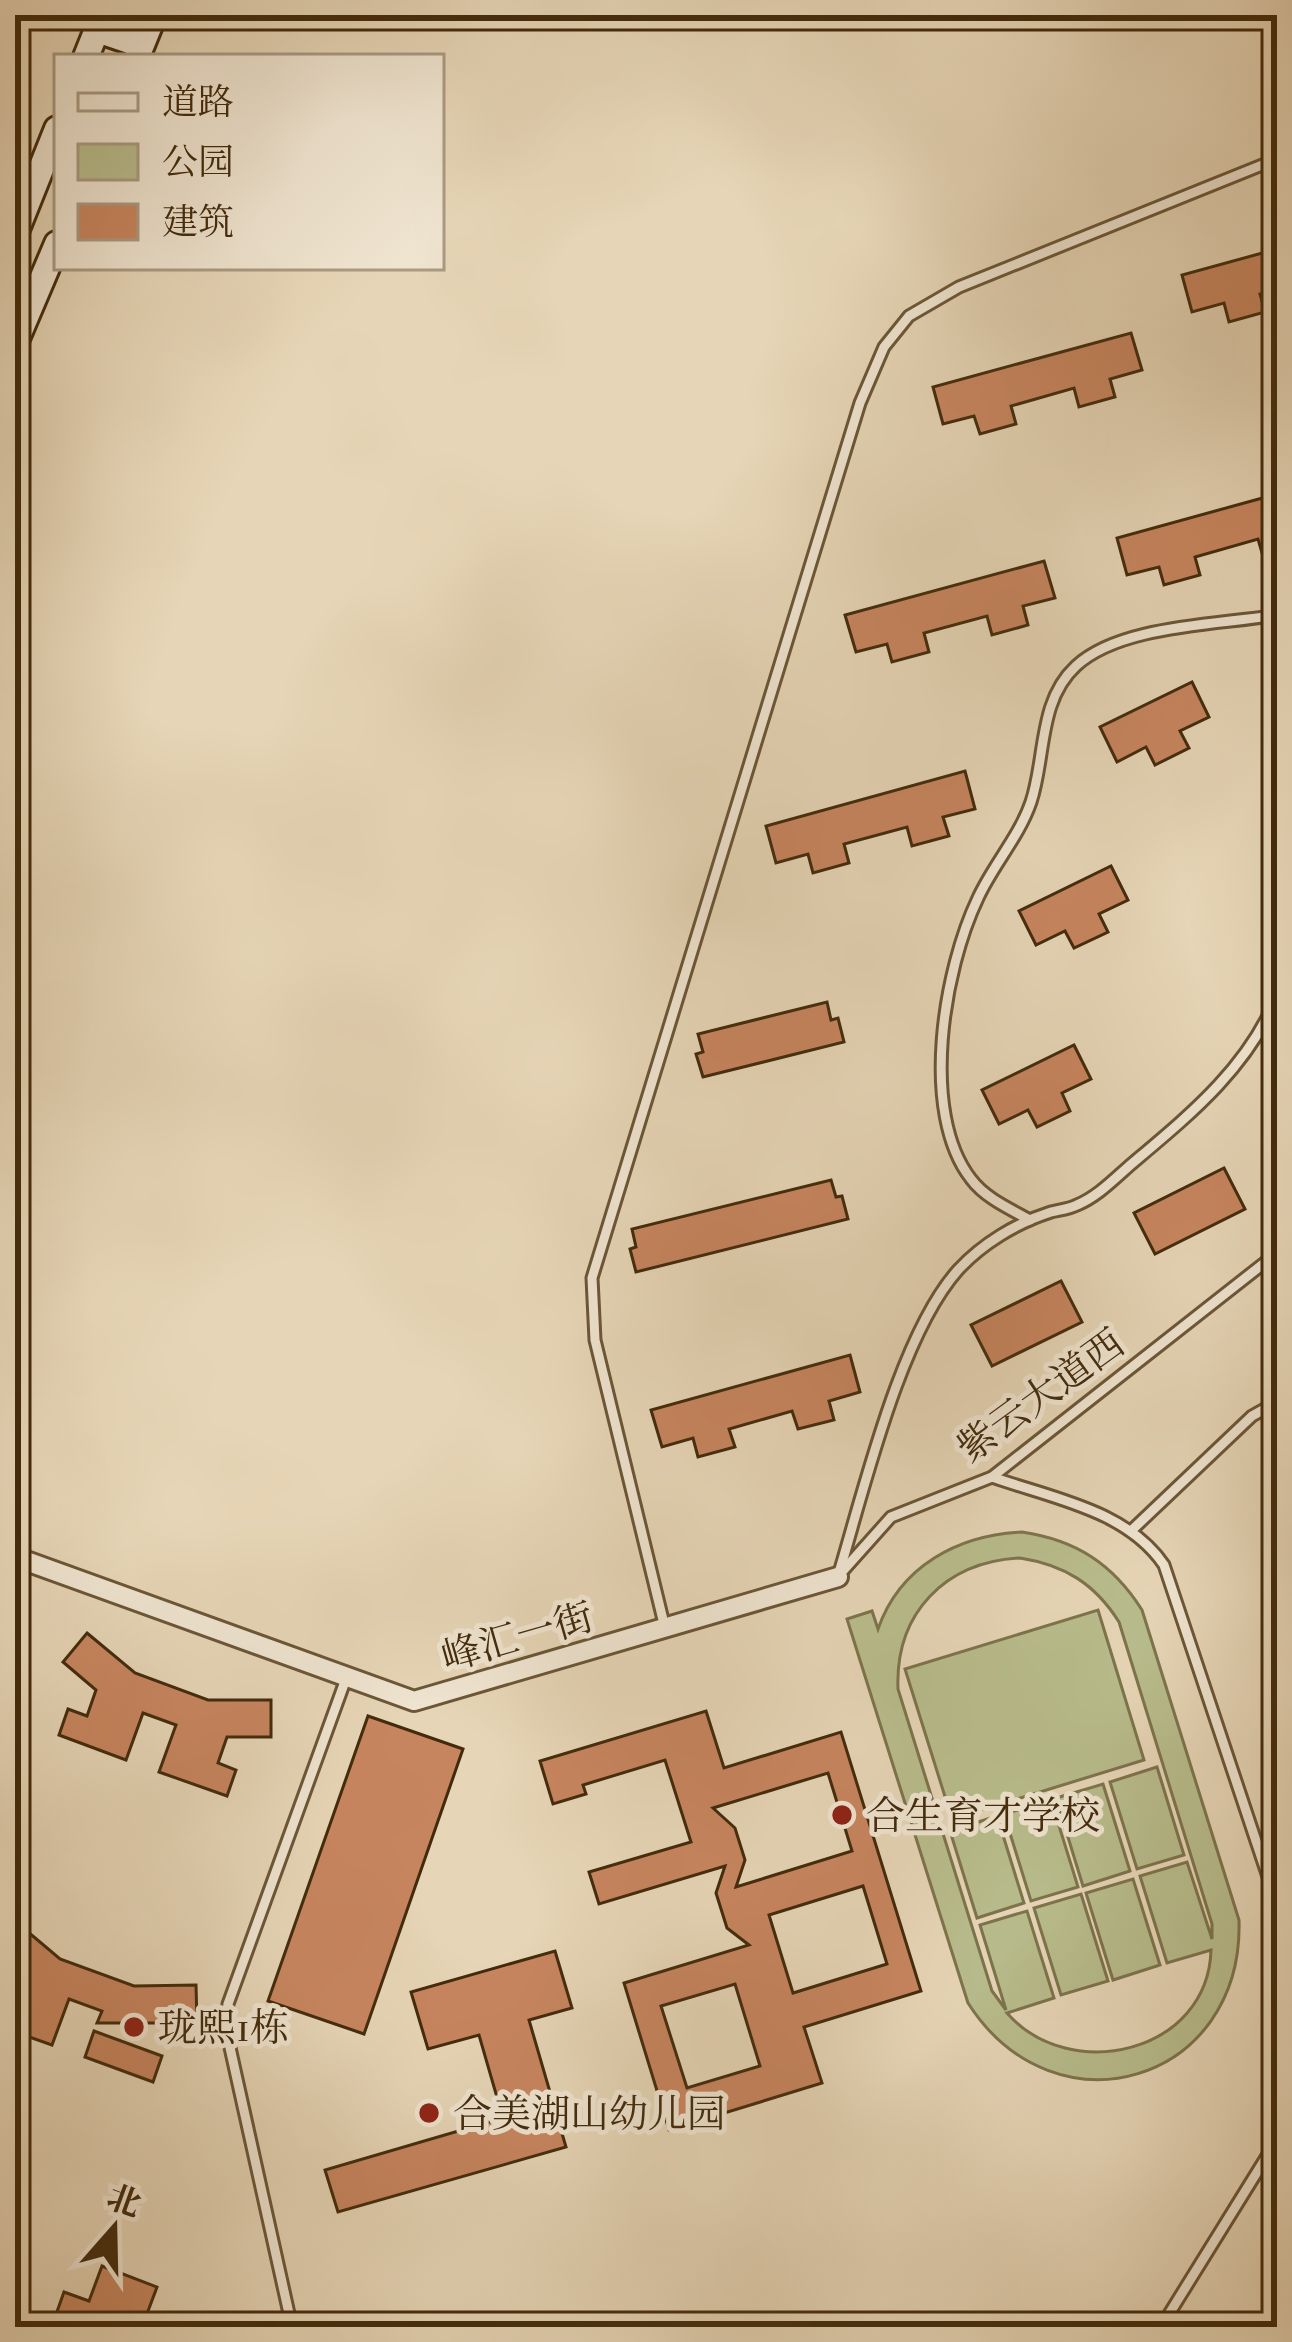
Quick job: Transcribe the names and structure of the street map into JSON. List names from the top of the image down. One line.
{"streets":{"street":["峰汇一街"],"lane":["紫云大道西"]},"crossings":[["紫云大道西","峰汇一街"]],"places":["合生育才学校","珑熙1栋","合美湖山幼儿园"],"legend":["道路","公园","建筑"],"north":"top"}
